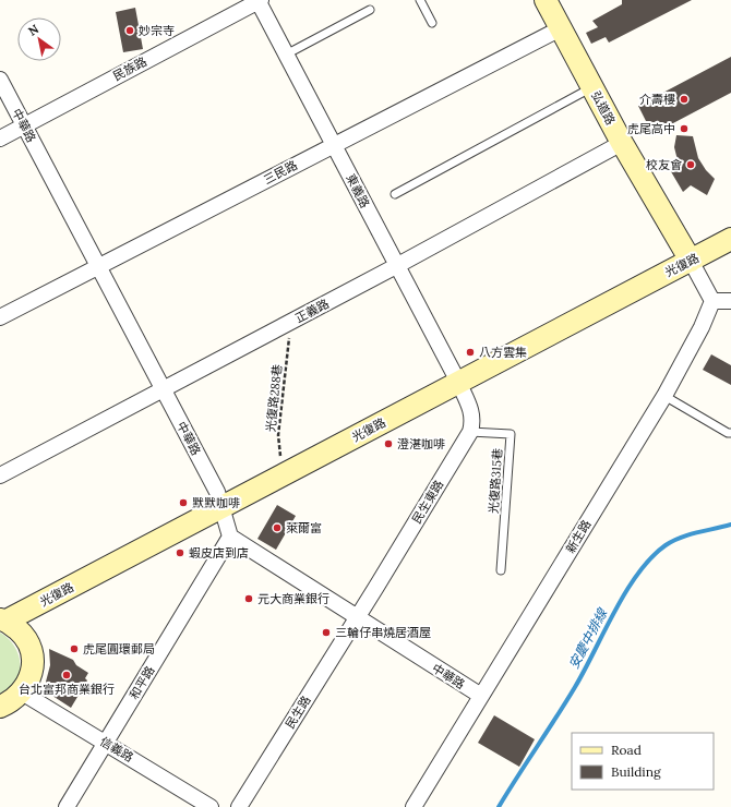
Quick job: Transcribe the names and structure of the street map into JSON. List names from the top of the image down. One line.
{"streets":{"street":["民族路","弘道路","中華路","三民路","東義路","光復路","正義路","民生東路","新生路","和平路","民生路","信義路"],"lane":["光復路315巷"],"path":["光復路288巷"]},"crossings":[["民族路","中華路"],["民族路","東義路"],["弘道路","三民路"],["弘道路","光復路"],["弘道路","正義路"],["中華路","三民路"],["中華路","光復路"],["中華路","正義路"],["中華路","民生東路"],["中華路","新生路"],["中華路","和平路"],["中華路","民生路"],["三民路","東義路"],["東義路","光復路"],["東義路","正義路"],["東義路","民生東路"],["光復路","光復路288巷"],["光復路","民生東路"],["光復路","信義路"],["正義路","光復路288巷"],["光復路315巷","民生東路"],["民生東路","民生路"],["和平路","信義路"]],"water":["安慶中排線"],"places":["妙宗寺","介壽樓","虎尾高中","校友會","八方雲集","澄湛咖啡","默默咖啡","萊爾富","蝦皮店到店","元大商業銀行","三輪仔串燒居酒屋","虎尾圓環郵局","台北富邦商業銀行"],"legend":["Road","Building"],"north":"top left"}
